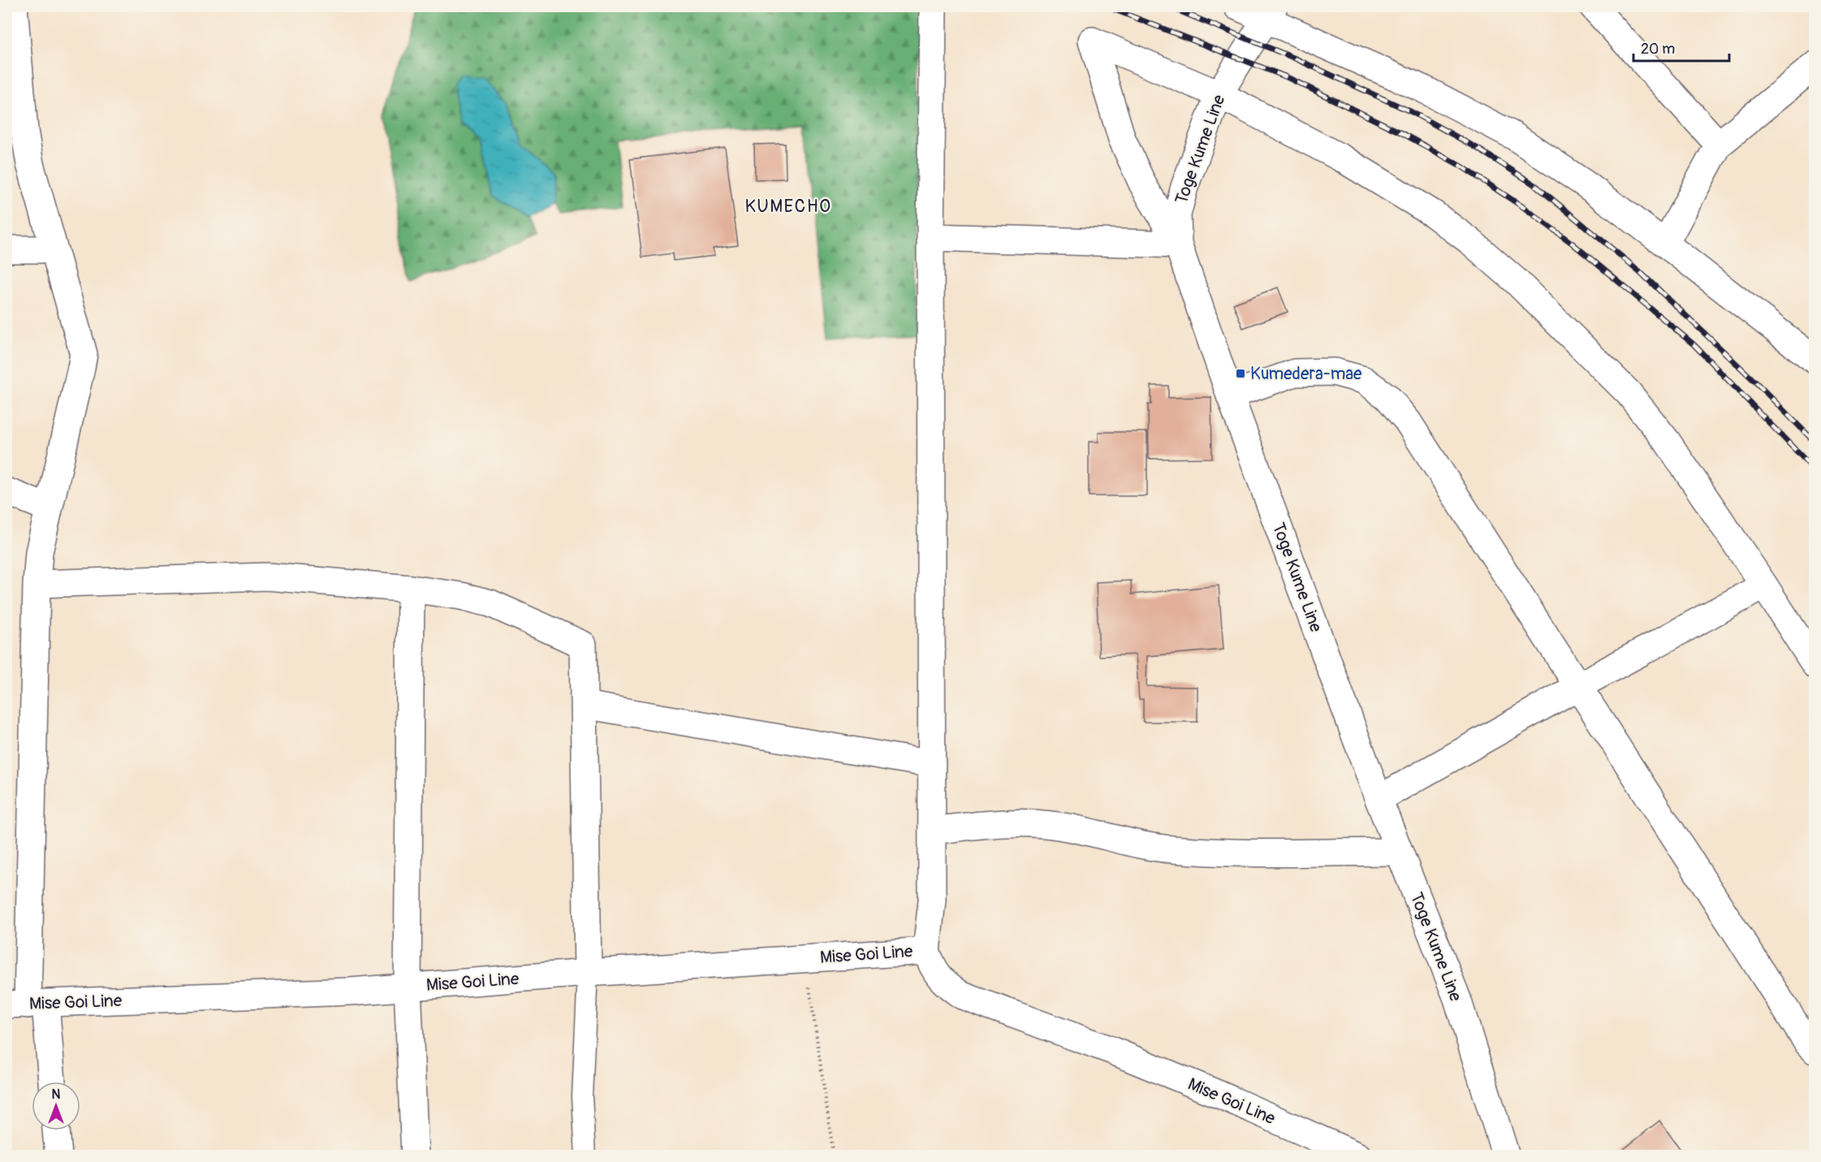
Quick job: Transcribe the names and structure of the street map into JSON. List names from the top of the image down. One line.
{"streets":{"street":["Toge Kume Line","Mise Goi Line"]},"districts":["KUMECHO"],"places":{"transit":["Kumedera-mae"]},"scale_bar":"20 m","north":"top"}
